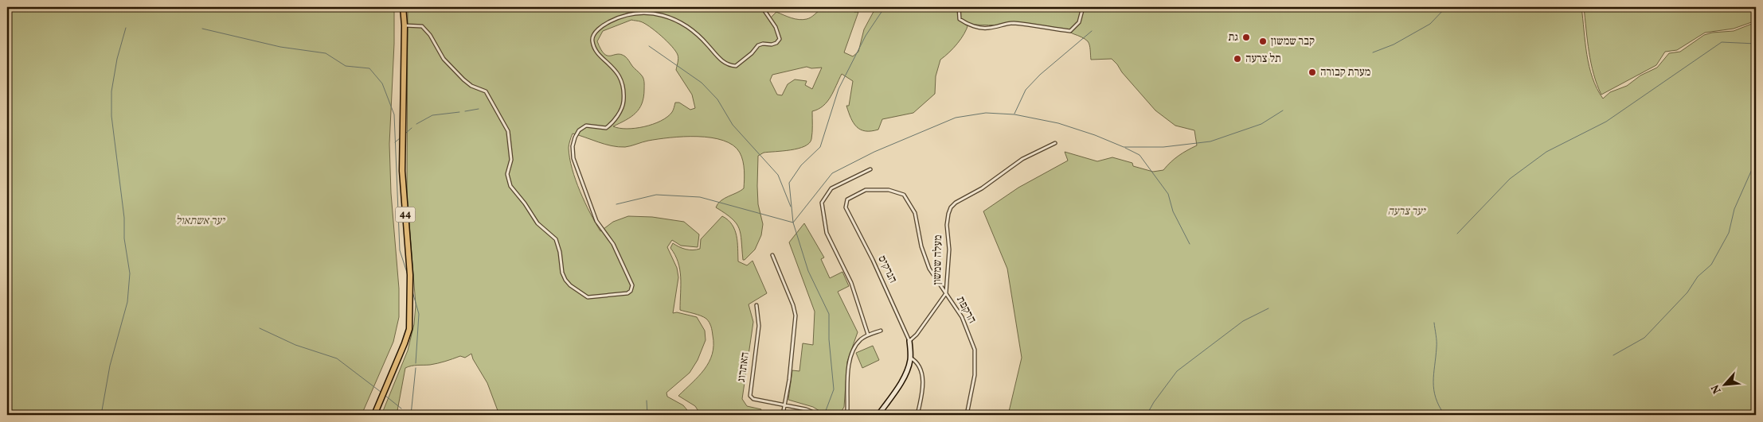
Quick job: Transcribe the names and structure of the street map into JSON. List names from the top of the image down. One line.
{"streets":{"highway":["44"],"street":["מעלה שמשון","הנרקיס","הרקפת","האתרוג"]},"crossings":[["מעלה שמשון","הנרקיס"],["מעלה שמשון","הרקפת"],["הנרקיס","הרקפת"]],"parks":["יער צרעה","יער אשתאול"],"places":["גת","קבר שמשון","תל צרעה","מערת קבורה"],"north":"bottom left"}
